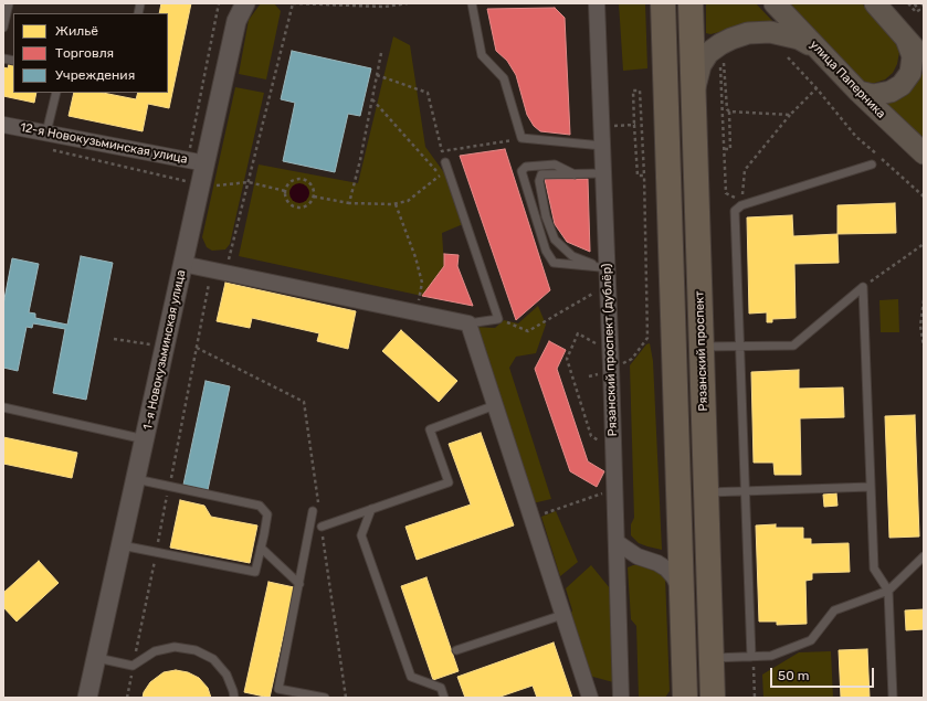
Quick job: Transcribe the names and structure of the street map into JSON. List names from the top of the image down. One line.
{"streets":{"main road":["улица Паперника","Рязанский проспект"],"street":["12-я Новокузьминская улица","1-я Новокузьминская улица","Рязанский проспект (дублёр)"]},"crossings":[["12-я Новокузьминская улица","1-я Новокузьминская улица"]],"legend":["Жильё","Торговля","Учреждения"],"scale_bar":"50 m"}
